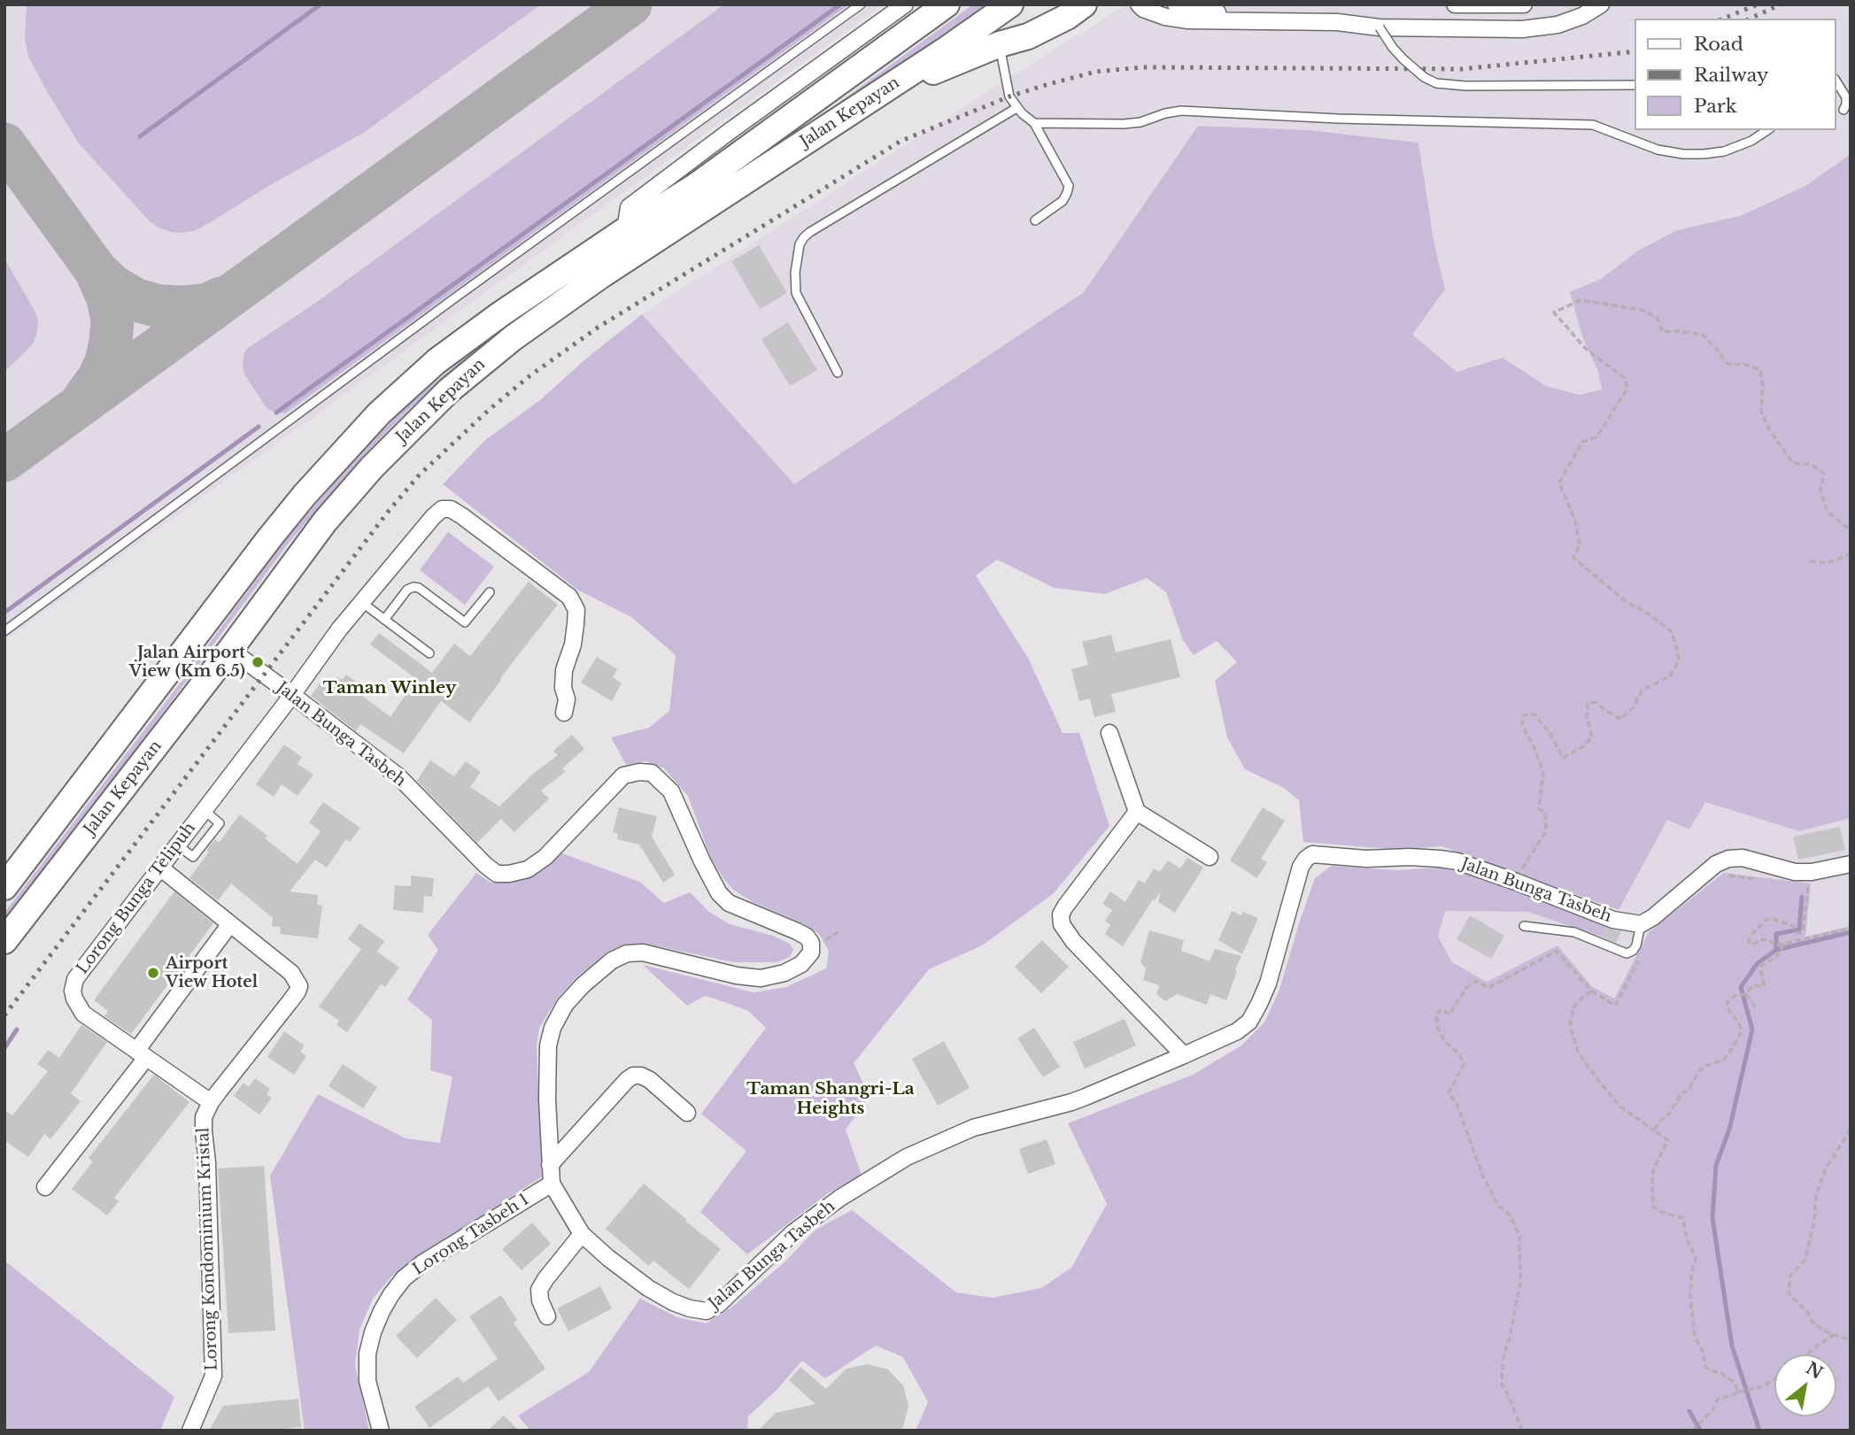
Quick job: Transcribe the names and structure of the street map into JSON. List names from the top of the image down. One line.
{"streets":{"highway":["Jalan Kepayan"],"street":["Jalan Bunga Tasbeh","Lorong Bunga Telipuh","Lorong Tasbeh 1","Lorong Kondominium Kristal"]},"crossings":[["Jalan Kepayan","Jalan Bunga Tasbeh"],["Jalan Bunga Tasbeh","Lorong Bunga Telipuh"],["Jalan Bunga Tasbeh","Lorong Tasbeh 1"],["Lorong Bunga Telipuh","Lorong Kondominium Kristal"]],"districts":["Taman Winley","Taman Shangri-La Heights"],"places":["Jalan Airport View (Km 6.5)","Airport View Hotel"],"legend":["Road","Railway","Park"],"north":"top right"}
